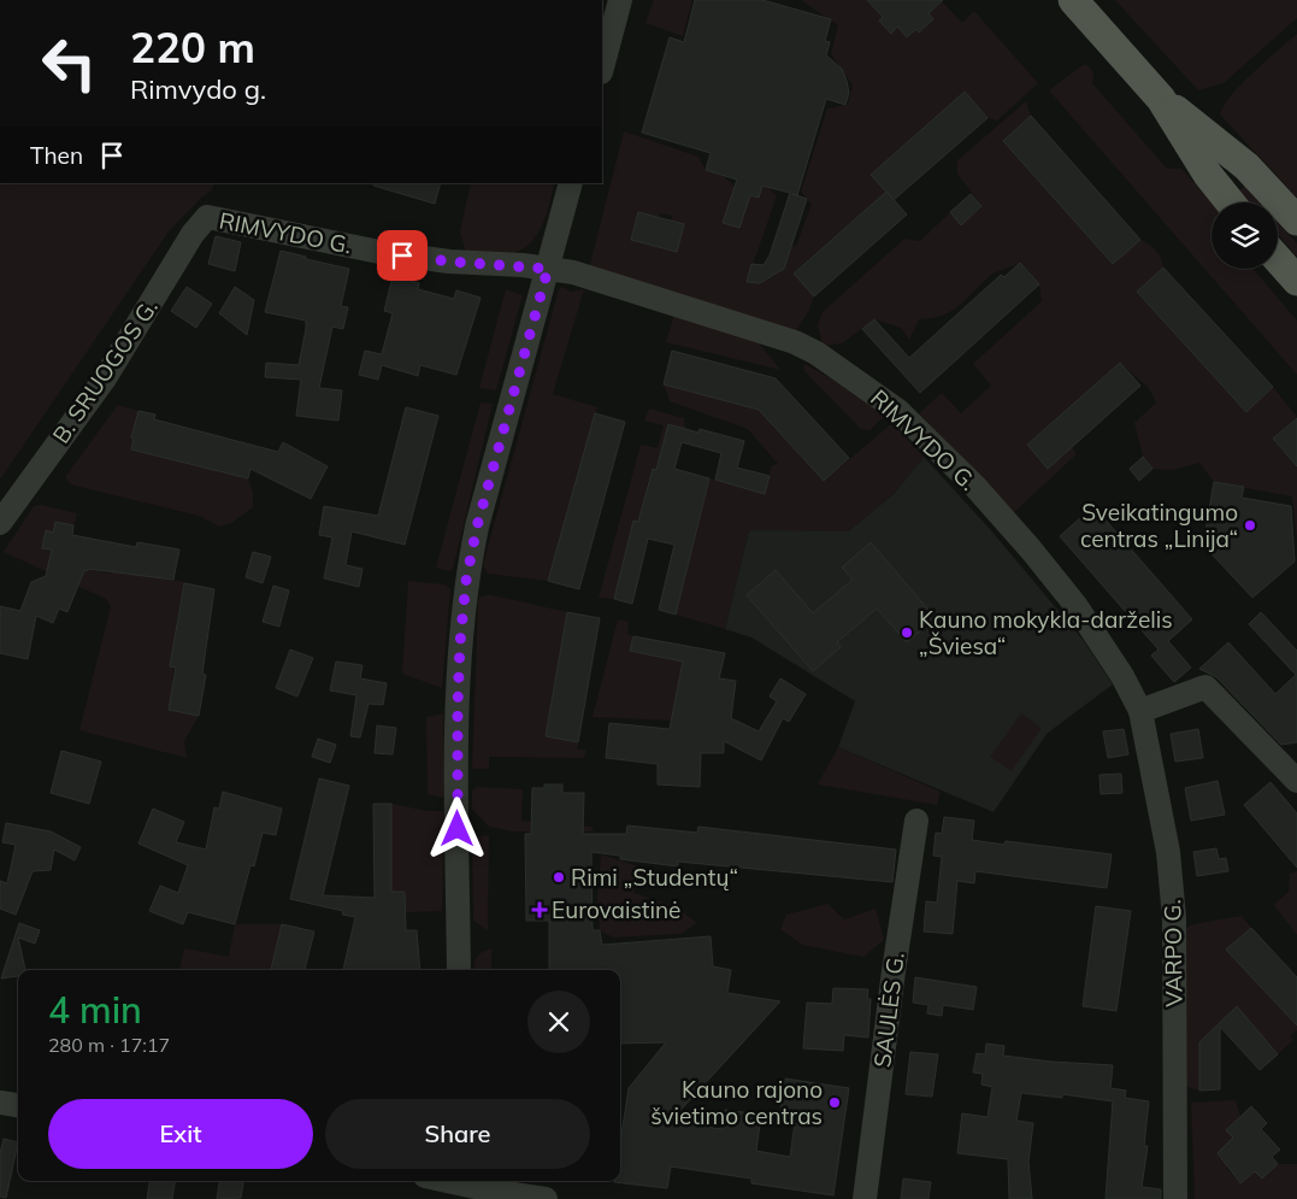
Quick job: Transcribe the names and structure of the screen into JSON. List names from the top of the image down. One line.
{"streets":{"street":["RIMVYDO G.","B. SRUOGOS G.","VARPO G.","SAULĖS G."]},"crossings":[["RIMVYDO G.","B. SRUOGOS G."],["RIMVYDO G.","VARPO G."]],"places":{"other":["Sveikatingumo centras „Linija“","Kauno mokykla-darželis „Šviesa“","Rimi „Studentų“","Kauno rajono švietimo centras"],"health":["Eurovaistinė"]},"page":{"turn":["220 m","Rimvydo g."],"then":"Then","heading":["4 min","280 m · 17:17"],"buttons":["Exit","Share"]}}
